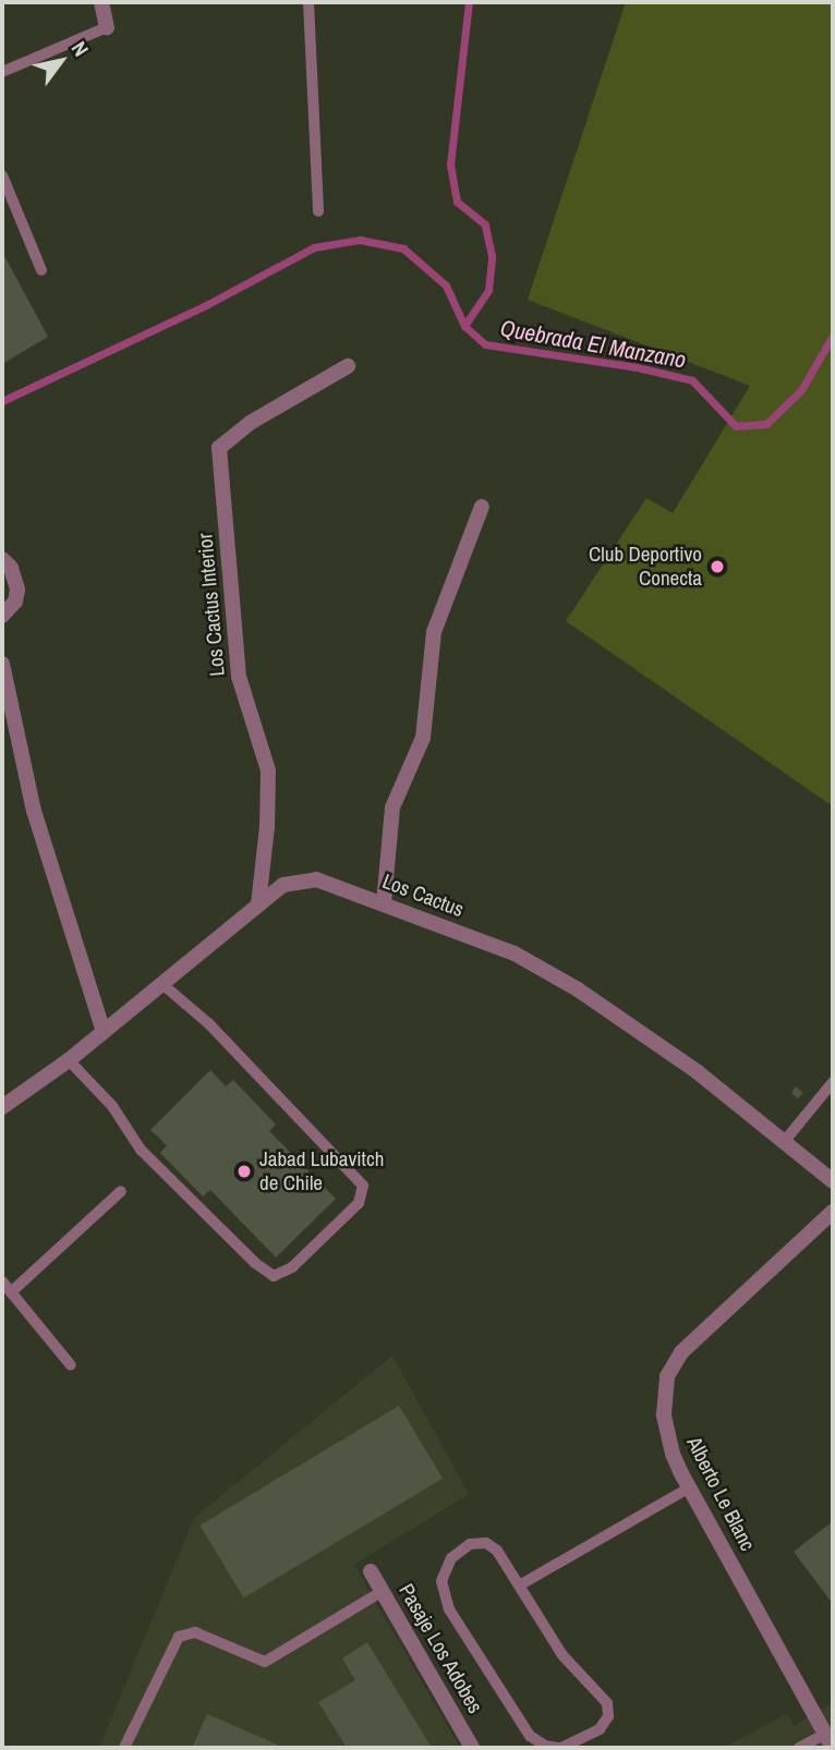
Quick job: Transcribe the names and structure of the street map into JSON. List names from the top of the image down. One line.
{"streets":{"street":["Los Cactus Interior","Los Cactus","Alberto Le Blanc","Pasaje Los Adobes"]},"crossings":[["Los Cactus Interior","Los Cactus"]],"water":["Quebrada El Manzano"],"places":["Club Deportivo Conecta","Jabad Lubavitch de Chile"],"north":"top right"}
